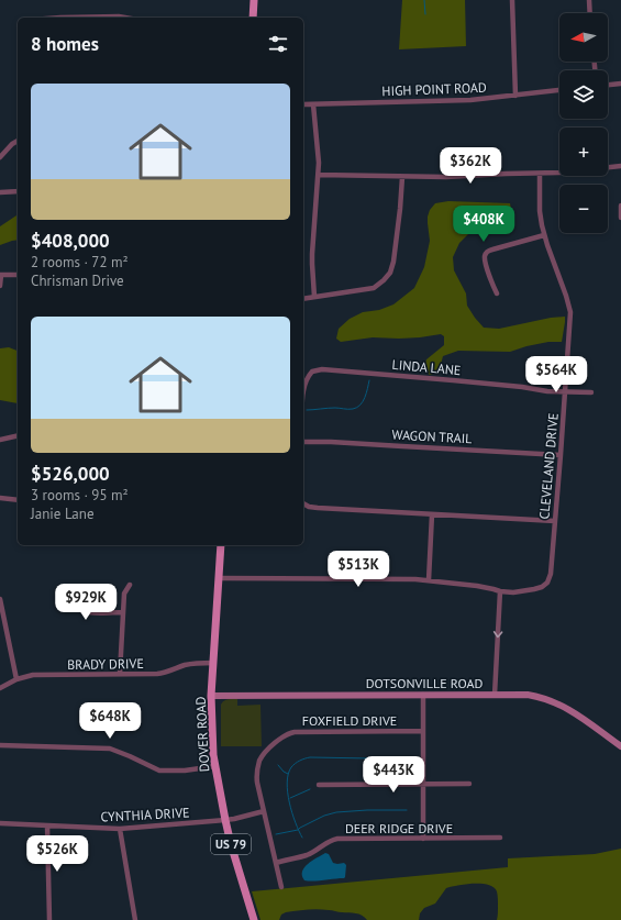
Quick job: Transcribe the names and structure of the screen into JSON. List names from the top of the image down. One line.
{"streets":{"main road":["DOTSONVILLE ROAD","DOVER ROAD","US 79"],"street":["HIGH POINT ROAD","LINDA LANE","WAGON TRAIL","CLEVELAND DRIVE","BRADY DRIVE","FOXFIELD DRIVE","CYNTHIA DRIVE","DEER RIDGE DRIVE"]},"crossings":[["LINDA LANE","CLEVELAND DRIVE"],["WAGON TRAIL","CLEVELAND DRIVE"],["BRADY DRIVE","DOVER ROAD"],["DOTSONVILLE ROAD","DOVER ROAD"],["FOXFIELD DRIVE","CYNTHIA DRIVE"],["FOXFIELD DRIVE","DEER RIDGE DRIVE"],["DOVER ROAD","CYNTHIA DRIVE"]],"north":"left","page":{"map_buttons":["+","−"],"heading":"8 homes","list":[{"name":"$408,000","note":"2 rooms · 72 m² · Chrisman Drive"},{"name":"$526,000","note":"3 rooms · 95 m² · Janie Lane"}],"price":["$362K","$408K","$564K","$513K","$929K","$648K","$443K","$526K"]}}
